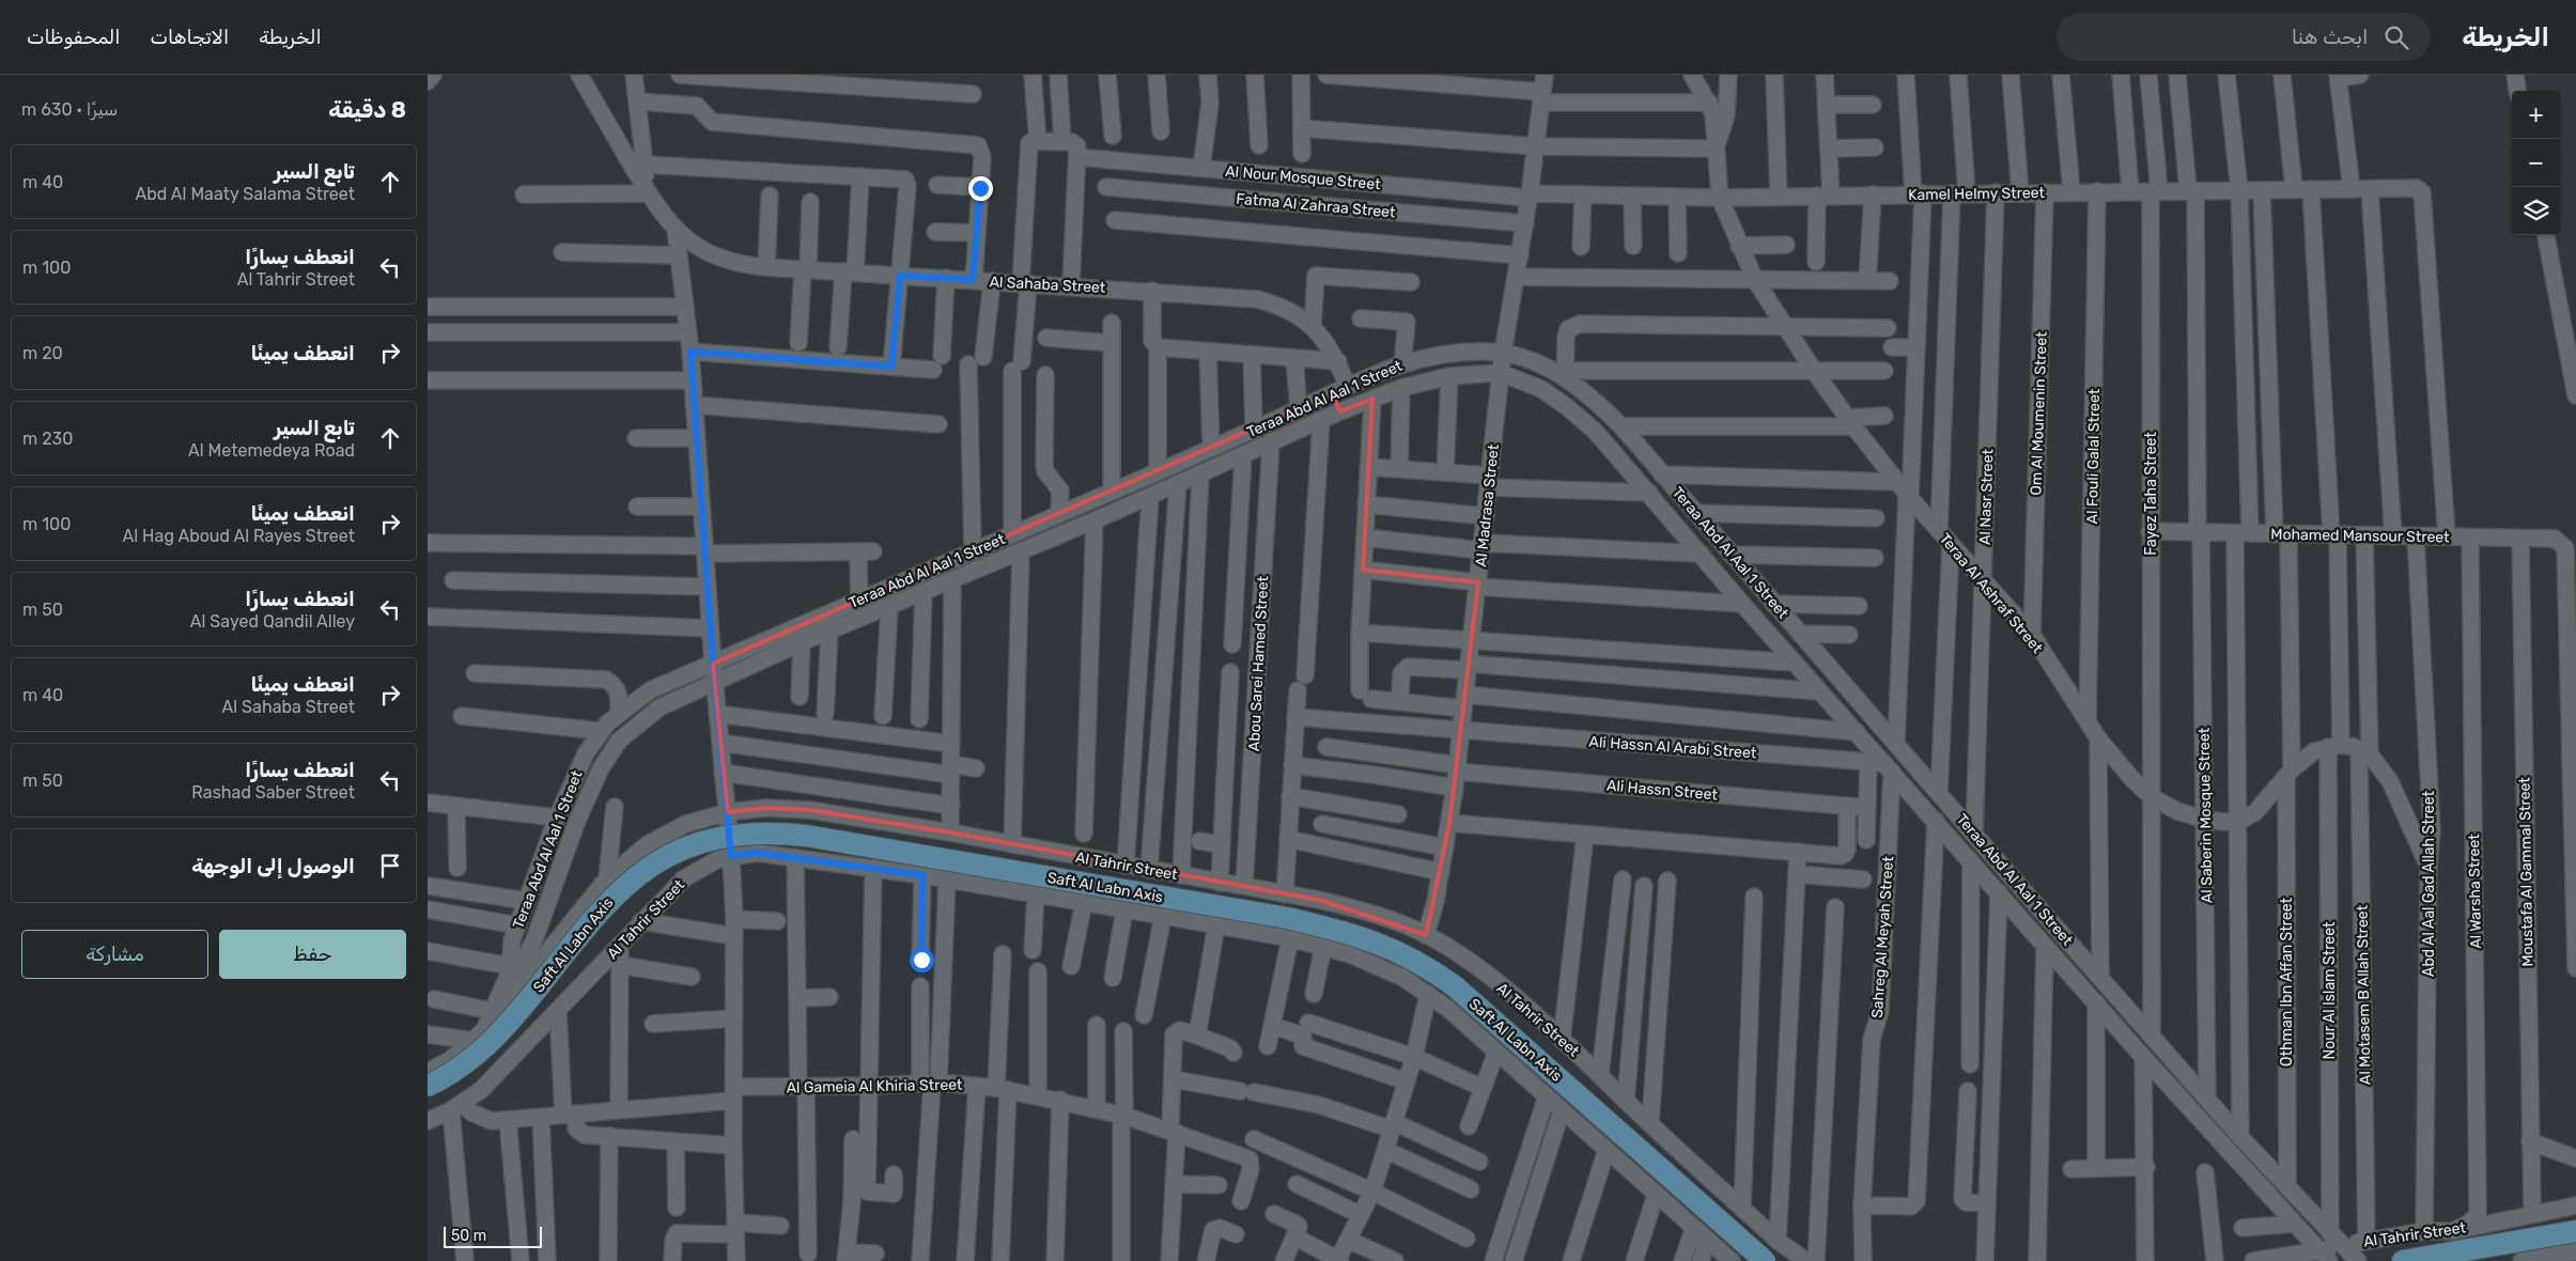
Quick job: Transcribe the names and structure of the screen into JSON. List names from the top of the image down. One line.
{"streets":{"main road":["Saft Al Labn Axis"],"street":["Al Nour Mosque Street","Kamel Helmy Street","Fatma Al Zahraa Street","Al Sahaba Street","Teraa Abd Al Aal 1 Street","Om Al Moumenin Street","Al Fouli Galal Street","Fayez Taha Street","Al Nasr Street","Al Madrasa Street","Mohamed Mansour Street","Teraa Al Ashraf Street","Abou Sarei Hamed Street","Ali Hassn Al Arabi Street","Ali Hassn Street","Al Saberin Mosque Street","Al Tahrir Street","Moustafa Al Gammal Street","Abd Al Aal Gad Allah Street","Al Warsha Street","Sahreg Al Meyah Street","Othman Ibn Affan Street","Nour Al Islam Street","Al Motasem B Allah Street","Al Gameia Al Khiria Street"]},"crossings":[["Al Nour Mosque Street","Kamel Helmy Street"],["Al Nour Mosque Street","Al Madrasa Street"],["Kamel Helmy Street","Om Al Moumenin Street"],["Kamel Helmy Street","Al Fouli Galal Street"],["Kamel Helmy Street","Fayez Taha Street"],["Kamel Helmy Street","Al Nasr Street"],["Kamel Helmy Street","Al Madrasa Street"],["Kamel Helmy Street","Mohamed Mansour Street"],["Kamel Helmy Street","Teraa Al Ashraf Street"],["Kamel Helmy Street","Al Saberin Mosque Street"],["Kamel Helmy Street","Othman Ibn Affan Street"],["Kamel Helmy Street","Nour Al Islam Street"],["Fatma Al Zahraa Street","Al Madrasa Street"],["Al Sahaba Street","Teraa Abd Al Aal 1 Street"],["Teraa Abd Al Aal 1 Street","Fayez Taha Street"],["Teraa Abd Al Aal 1 Street","Al Nasr Street"],["Teraa Abd Al Aal 1 Street","Al Madrasa Street"],["Teraa Abd Al Aal 1 Street","Abou Sarei Hamed Street"],["Teraa Abd Al Aal 1 Street","Ali Hassn Al Arabi Street"],["Teraa Abd Al Aal 1 Street","Al Saberin Mosque Street"],["Teraa Abd Al Aal 1 Street","Al Tahrir Street"],["Teraa Abd Al Aal 1 Street","Sahreg Al Meyah Street"],["Teraa Abd Al Aal 1 Street","Othman Ibn Affan Street"],["Teraa Abd Al Aal 1 Street","Nour Al Islam Street"],["Om Al Moumenin Street","Teraa Al Ashraf Street"],["Al Fouli Galal Street","Teraa Al Ashraf Street"],["Fayez Taha Street","Mohamed Mansour Street"],["Fayez Taha Street","Teraa Al Ashraf Street"],["Al Nasr Street","Teraa Al Ashraf Street"],["Al Madrasa Street","Ali Hassn Al Arabi Street"],["Al Madrasa Street","Ali Hassn Street"],["Al Madrasa Street","Al Tahrir Street"],["Mohamed Mansour Street","Al Saberin Mosque Street"],["Mohamed Mansour Street","Moustafa Al Gammal Street"],["Mohamed Mansour Street","Abd Al Aal Gad Allah Street"],["Mohamed Mansour Street","Al Warsha Street"],["Mohamed Mansour Street","Othman Ibn Affan Street"],["Mohamed Mansour Street","Nour Al Islam Street"],["Mohamed Mansour Street","Al Motasem B Allah Street"],["Teraa Al Ashraf Street","Al Saberin Mosque Street"],["Abou Sarei Hamed Street","Al Tahrir Street"],["Ali Hassn Al Arabi Street","Sahreg Al Meyah Street"],["Al Tahrir Street","Abd Al Aal Gad Allah Street"],["Al Tahrir Street","Al Motasem B Allah Street"],["Al Tahrir Street","Al Gameia Al Khiria Street"]],"scale_bar":"50 m","page":{"header":"الخريطة","search":"ابحث هنا","nav":["الخريطة","الاتجاهات","المحفوظات"],"heading":["8 دقيقة","سيرًا · 630 m"],"map_buttons":["+","−"],"list":[["تابع السير","Abd Al Maaty Salama Street","40 m"],["انعطف يسارًا","Al Tahrir Street","100 m"],["انعطف يمينًا","20 m"],["تابع السير","Al Metemedeya Road","230 m"],["انعطف يمينًا","Al Hag Aboud Al Rayes Street","100 m"],["انعطف يسارًا","Al Sayed Qandil Alley","50 m"],["انعطف يمينًا","Al Sahaba Street","40 m"],["انعطف يسارًا","Rashad Saber Street","50 m"],"الوصول إلى الوجهة"],"buttons":["حفظ","مشاركة"],"scale":"50 m"}}
